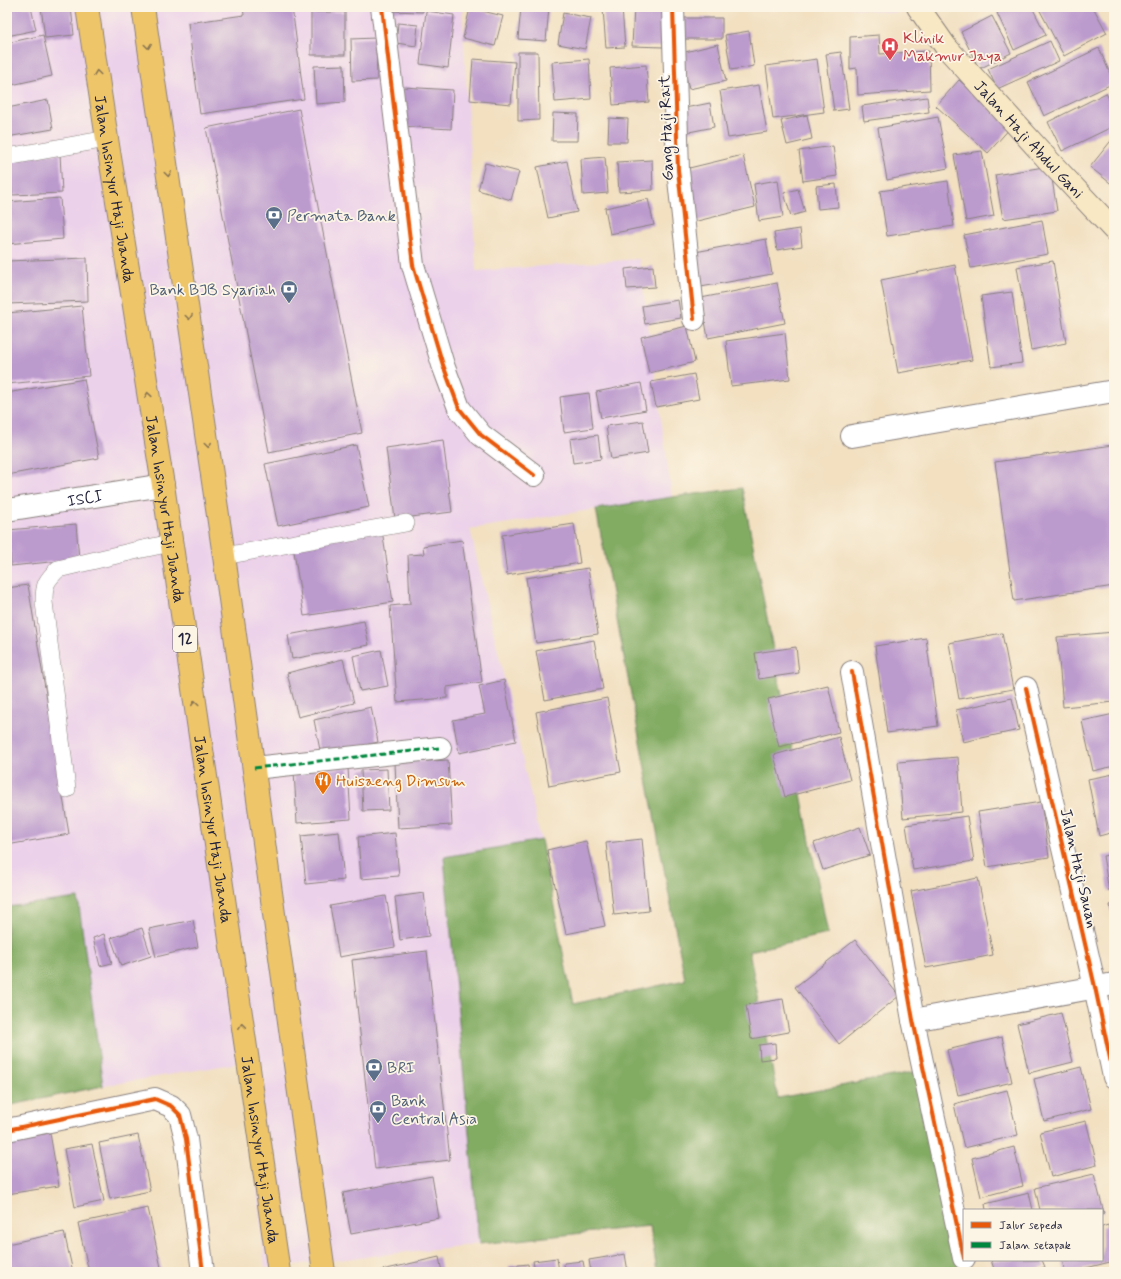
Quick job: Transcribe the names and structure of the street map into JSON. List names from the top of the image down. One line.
{"streets":{"highway":["Jalan Insinyur Haji Juanda","12"],"street":["Gang Haji Rait","Jalan Haji Abdul Gani","ISCI","Jalan Haji Sauan"]},"crossings":[["Jalan Insinyur Haji Juanda","ISCI"]],"places":{"hospital":["Klinik Makmur Jaya"],"bank":["Permata Bank","Bank BJB Syariah","BRI","Bank Central Asia"],"restaurant":["Huisaeng Dimsum"]},"legend":["Jalur sepeda","Jalan setapak"]}
